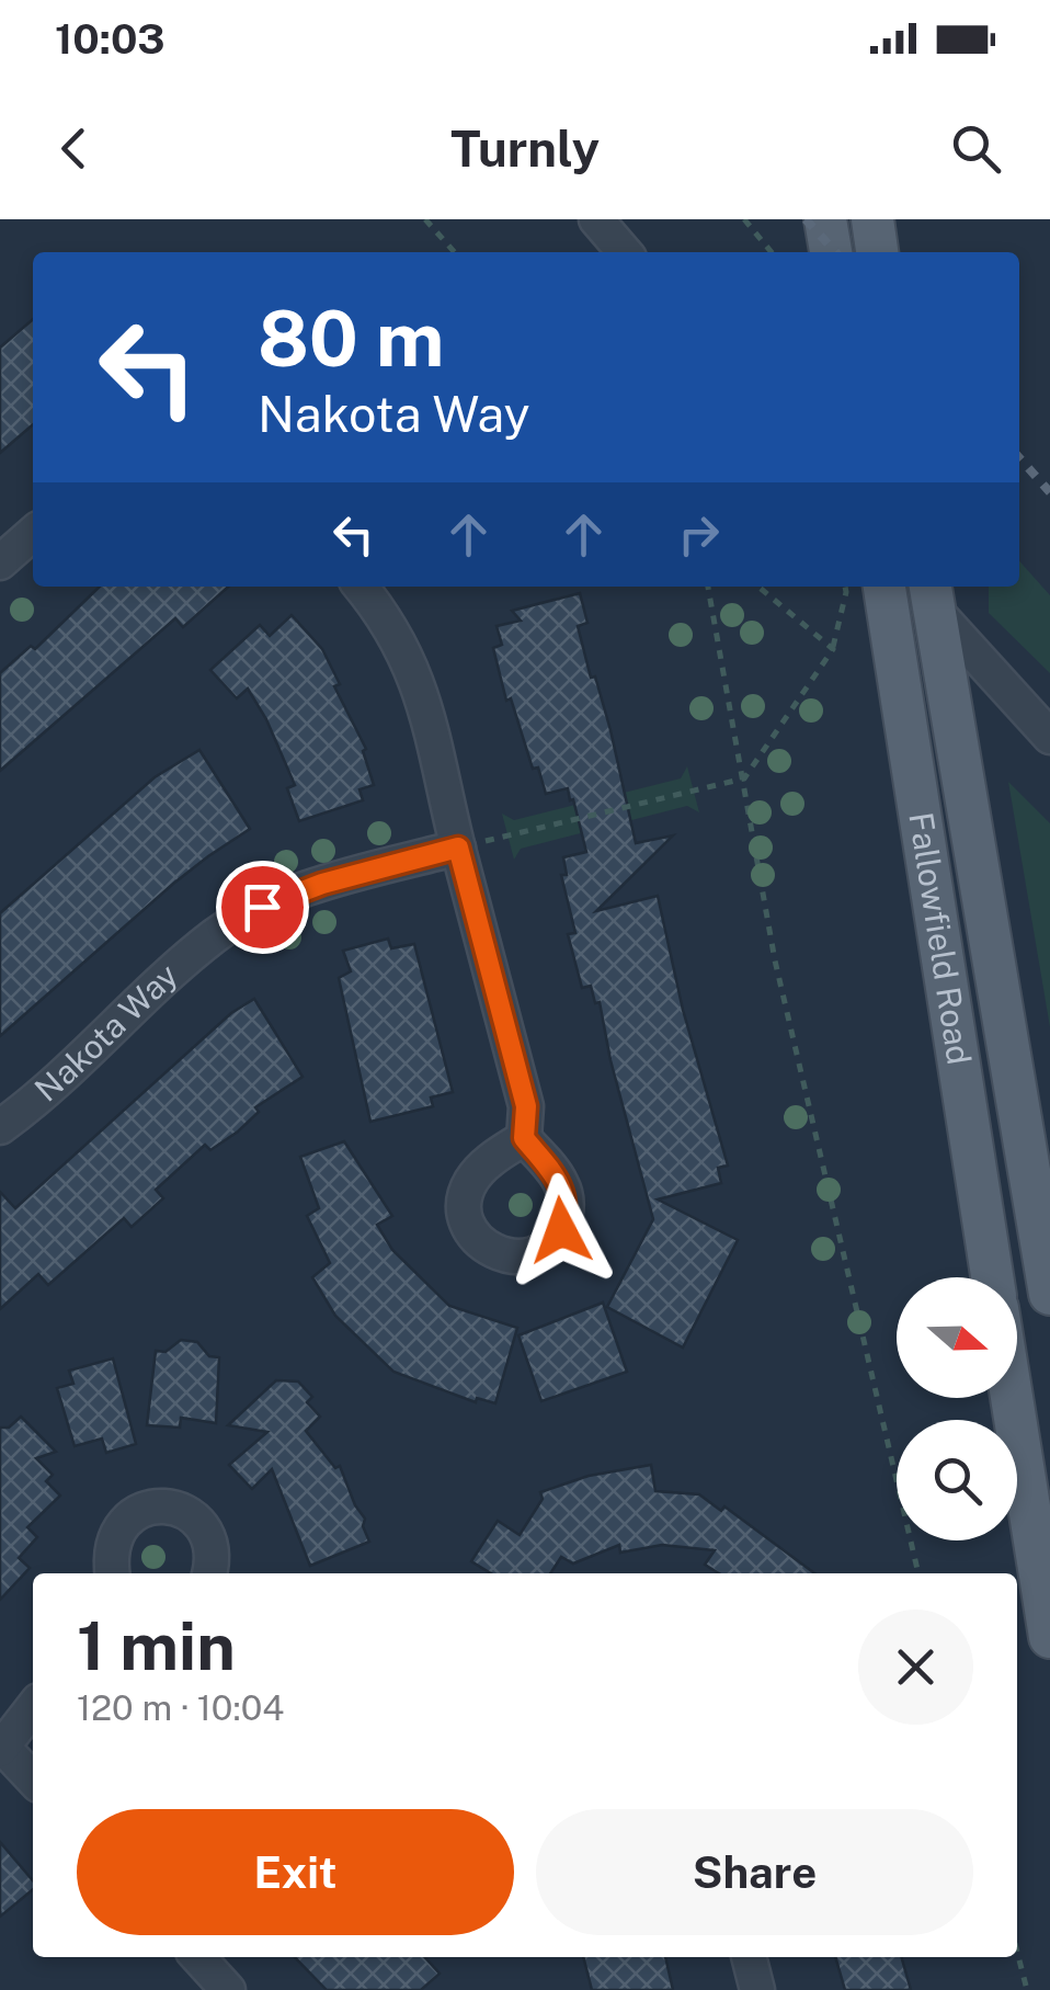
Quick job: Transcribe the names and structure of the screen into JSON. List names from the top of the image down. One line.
{"streets":{"main road":["Fallowfield Road"],"street":["Nakota Way"]},"north":"right","page":{"status":"10:03","header":"Turnly","turn":["80 m","Nakota Way"],"heading":["1 min","120 m · 10:04"],"buttons":["Exit","Share"]}}
